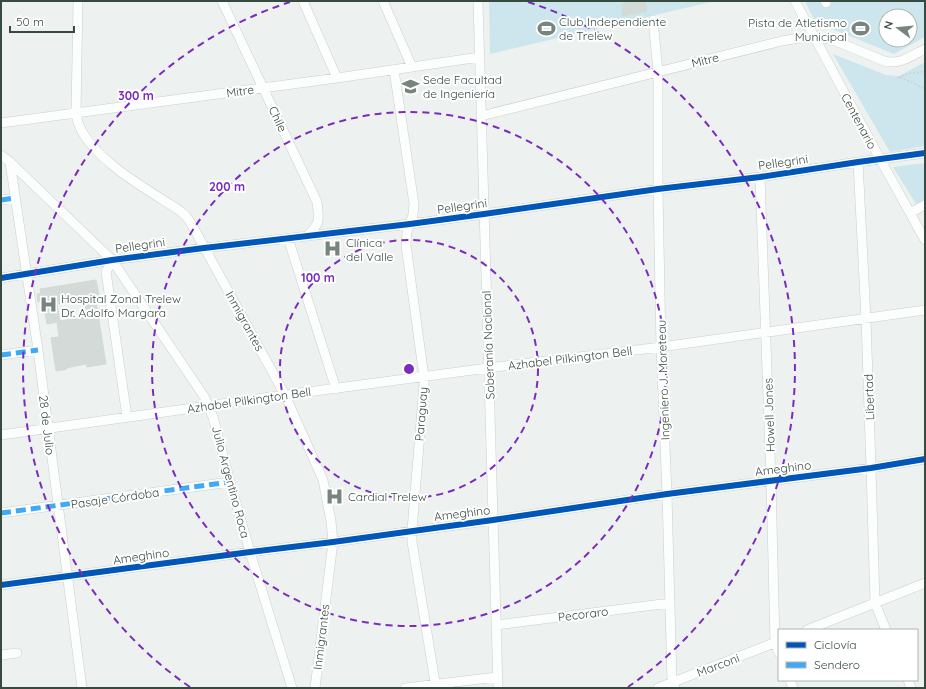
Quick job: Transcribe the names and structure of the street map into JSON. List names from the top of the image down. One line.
{"streets":{"street":["Mitre","Chile","Centenario","Pellegrini","Inmigrantes","Soberanía Nacional","Azhabel Pilkington Bell","Ingeniero J. Moreteau","Libertad","Paraguay","Howell Jones","28 de Julio","Ameghino","Julio Argentino Roca","Pasaje Córdoba","Pecoraro","Marconi"]},"crossings":[["Mitre","Chile"],["Mitre","Centenario"],["Mitre","Inmigrantes"],["Mitre","Soberanía Nacional"],["Mitre","Ingeniero J. Moreteau"],["Mitre","Paraguay"],["Chile","Pellegrini"],["Centenario","Pellegrini"],["Pellegrini","Inmigrantes"],["Pellegrini","Soberanía Nacional"],["Pellegrini","Ingeniero J. Moreteau"],["Pellegrini","Libertad"],["Pellegrini","Paraguay"],["Pellegrini","Howell Jones"],["Pellegrini","28 de Julio"],["Pellegrini","Julio Argentino Roca"],["Inmigrantes","Azhabel Pilkington Bell"],["Inmigrantes","Ameghino"],["Soberanía Nacional","Azhabel Pilkington Bell"],["Soberanía Nacional","Ameghino"],["Soberanía Nacional","Pecoraro"],["Azhabel Pilkington Bell","Ingeniero J. Moreteau"],["Azhabel Pilkington Bell","Libertad"],["Azhabel Pilkington Bell","Paraguay"],["Azhabel Pilkington Bell","Howell Jones"],["Azhabel Pilkington Bell","28 de Julio"],["Azhabel Pilkington Bell","Julio Argentino Roca"],["Ingeniero J. Moreteau","Ameghino"],["Ingeniero J. Moreteau","Pecoraro"],["Ingeniero J. Moreteau","Marconi"],["Libertad","Ameghino"],["Paraguay","Ameghino"],["Howell Jones","Ameghino"],["Howell Jones","Marconi"],["28 de Julio","Ameghino"],["28 de Julio","Julio Argentino Roca"],["28 de Julio","Pasaje Córdoba"],["Ameghino","Julio Argentino Roca"],["Julio Argentino Roca","Pasaje Córdoba"]],"places":{"sports":["Club Independiente de Trelew","Pista de Atletismo Municipal"],"school or university":["Sede Facultad de Ingeniería"],"hospital":["Clínica del Valle","Hospital Zonal Trelew Dr. Adolfo Margara","Cardial Trelew"]},"legend":["Ciclovía","Sendero"],"scale_bar":"50 m","north":"left","rings":["300 m","200 m","100 m"]}
